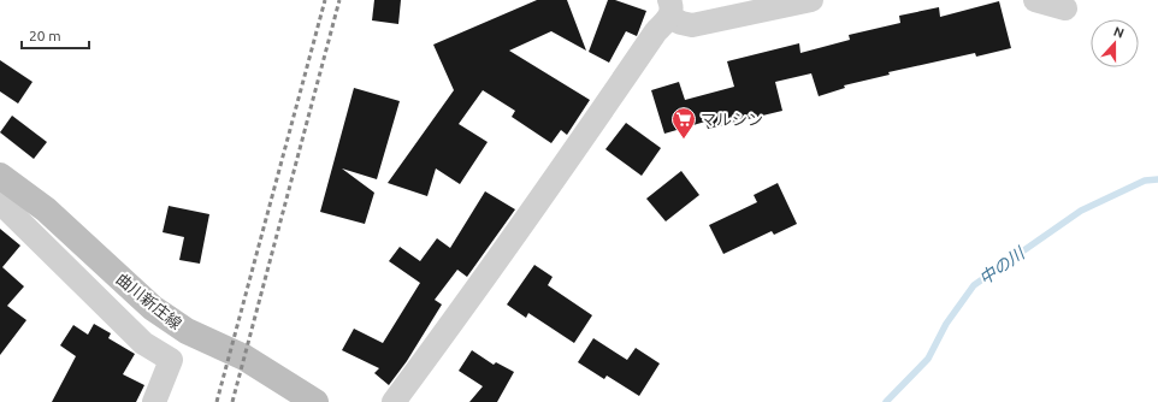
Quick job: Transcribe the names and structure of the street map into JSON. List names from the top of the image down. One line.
{"streets":{"main road":["曲川新庄線"]},"water":["中の川"],"places":{"supermarket":["マルシン"]},"scale_bar":"20 m","north":"top"}
